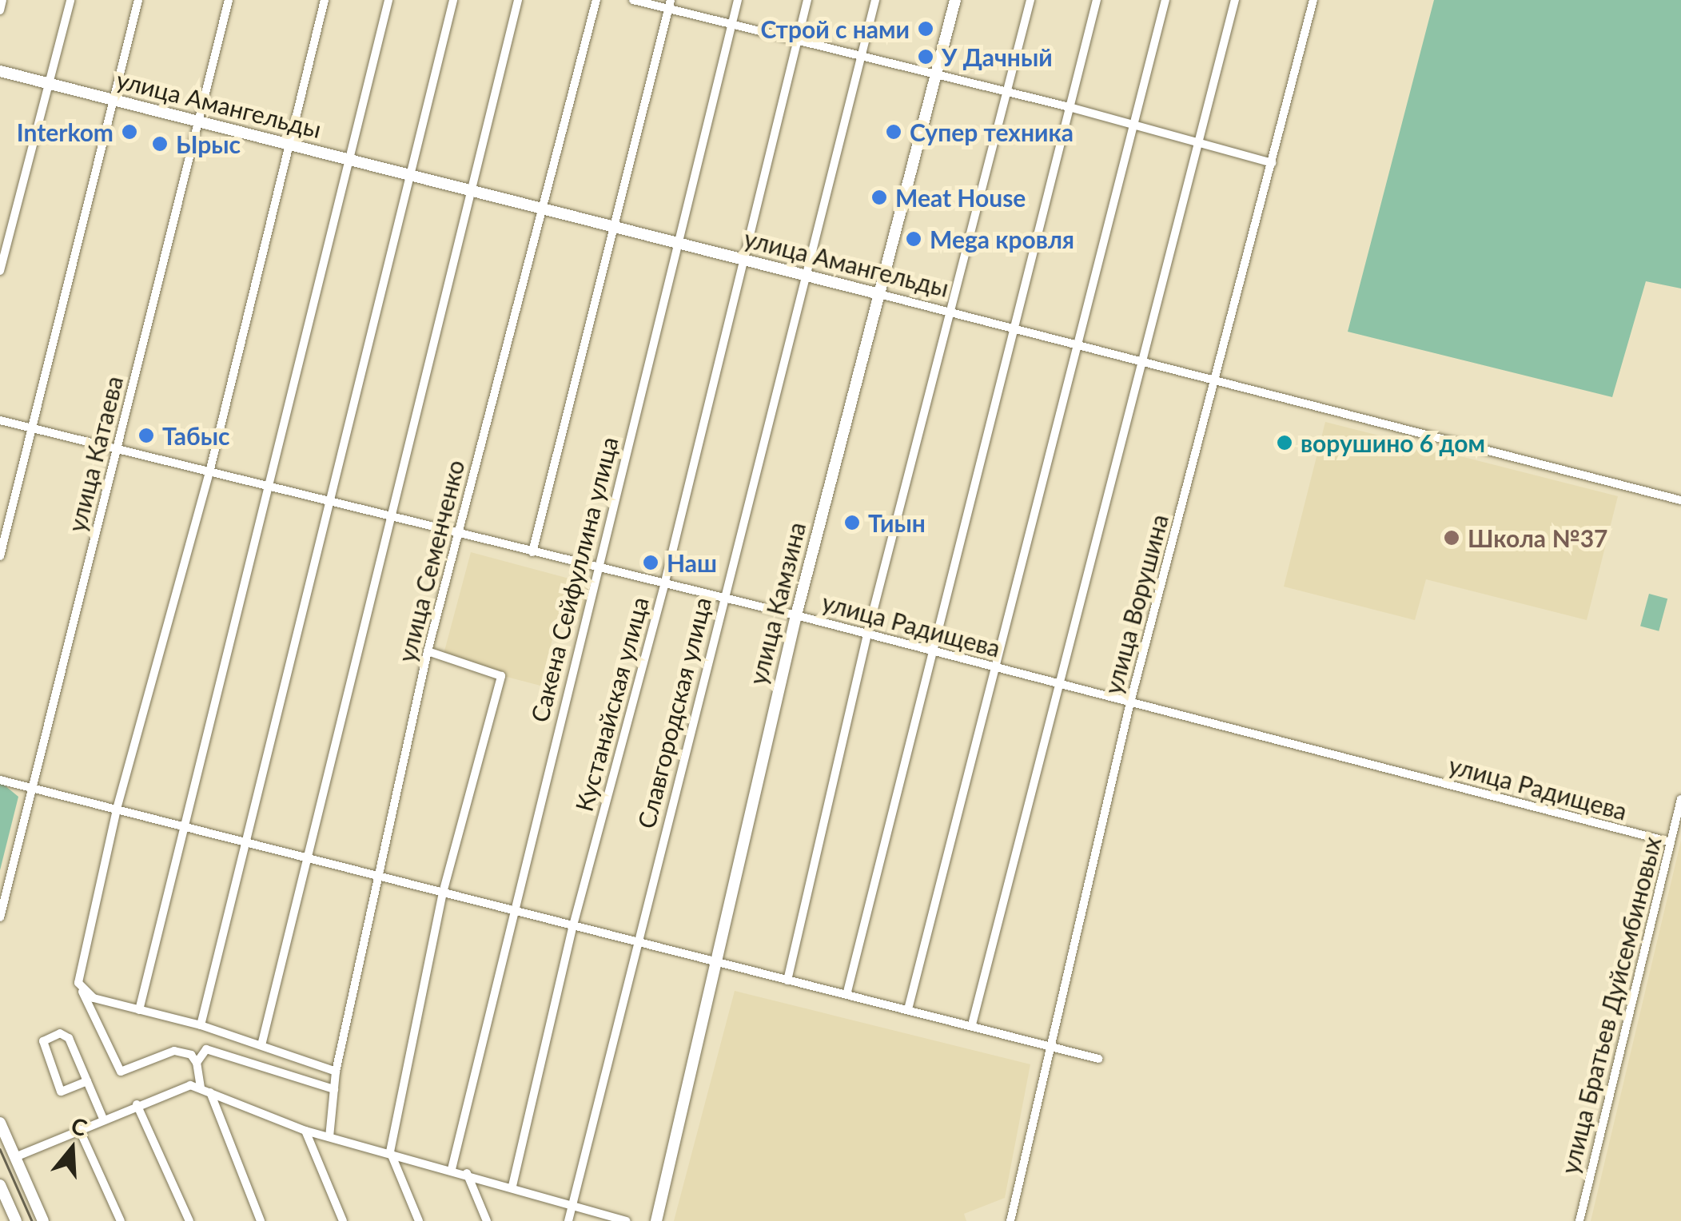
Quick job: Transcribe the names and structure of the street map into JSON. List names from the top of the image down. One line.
{"streets":{"main road":["улица Амангельды","улица Камзина"],"street":["улица Катаева","улица Семенченко","Сакена Сейфуллина улица","улица Ворушина","улица Радищева","Кустанайская улица","Славгородская улица","улица Братьев Дуйсембиновых"]},"crossings":[["улица Амангельды","улица Катаева"],["улица Амангельды","улица Семенченко"],["улица Амангельды","Сакена Сейфуллина улица"],["улица Амангельды","улица Камзина"],["улица Амангельды","улица Ворушина"],["улица Амангельды","Кустанайская улица"],["улица Амангельды","Славгородская улица"],["улица Катаева","улица Радищева"],["улица Семенченко","улица Радищева"],["Сакена Сейфуллина улица","улица Радищева"],["улица Камзина","улица Радищева"],["улица Ворушина","улица Радищева"],["улица Радищева","Кустанайская улица"],["улица Радищева","Славгородская улица"],["улица Радищева","улица Братьев Дуйсембиновых"]],"places":["Строй с нами","У Дачный","Interkom","Супер техника","Ырыс","Meat House","Mega кровля","Табыс","ворушино 6 дом","Тиын","Школа №37","Наш"],"north":"top"}
